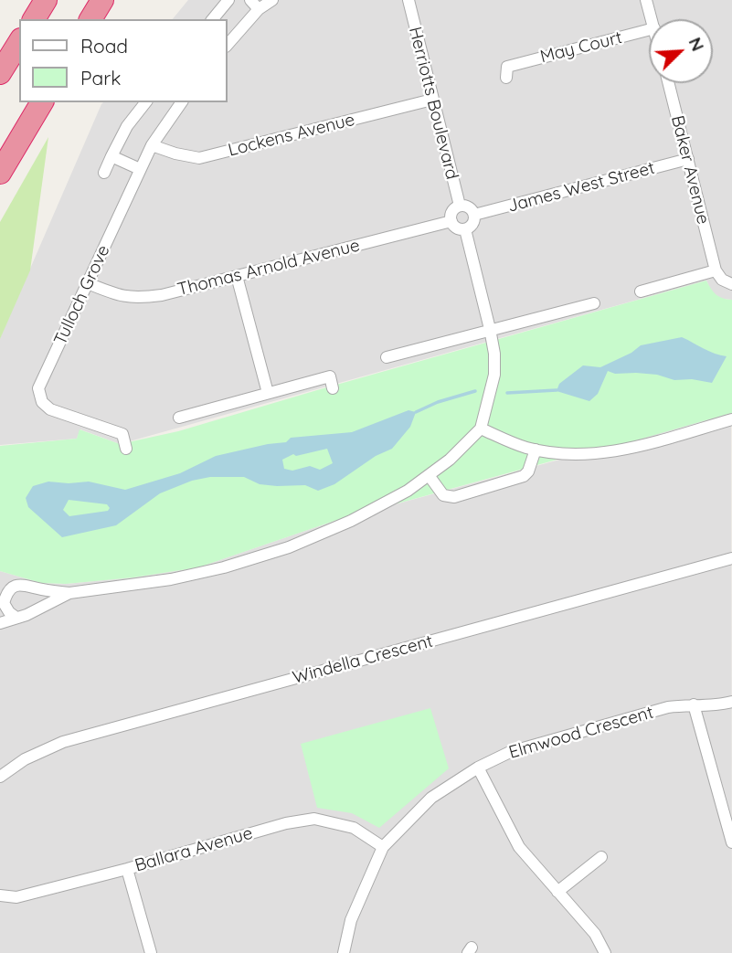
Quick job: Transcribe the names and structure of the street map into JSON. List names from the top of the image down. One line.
{"streets":{"street":["May Court","Herriotts Boulevard","Lockens Avenue","Baker Avenue","James West Street","Thomas Arnold Avenue","Tulloch Grove","Windella Crescent","Elmwood Crescent","Ballara Avenue"]},"crossings":[["Herriotts Boulevard","Lockens Avenue"],["Herriotts Boulevard","James West Street"],["Herriotts Boulevard","Thomas Arnold Avenue"],["Lockens Avenue","Tulloch Grove"],["Baker Avenue","James West Street"],["James West Street","Thomas Arnold Avenue"],["Thomas Arnold Avenue","Tulloch Grove"],["Elmwood Crescent","Ballara Avenue"]],"legend":["Road","Park"],"north":"top right"}
